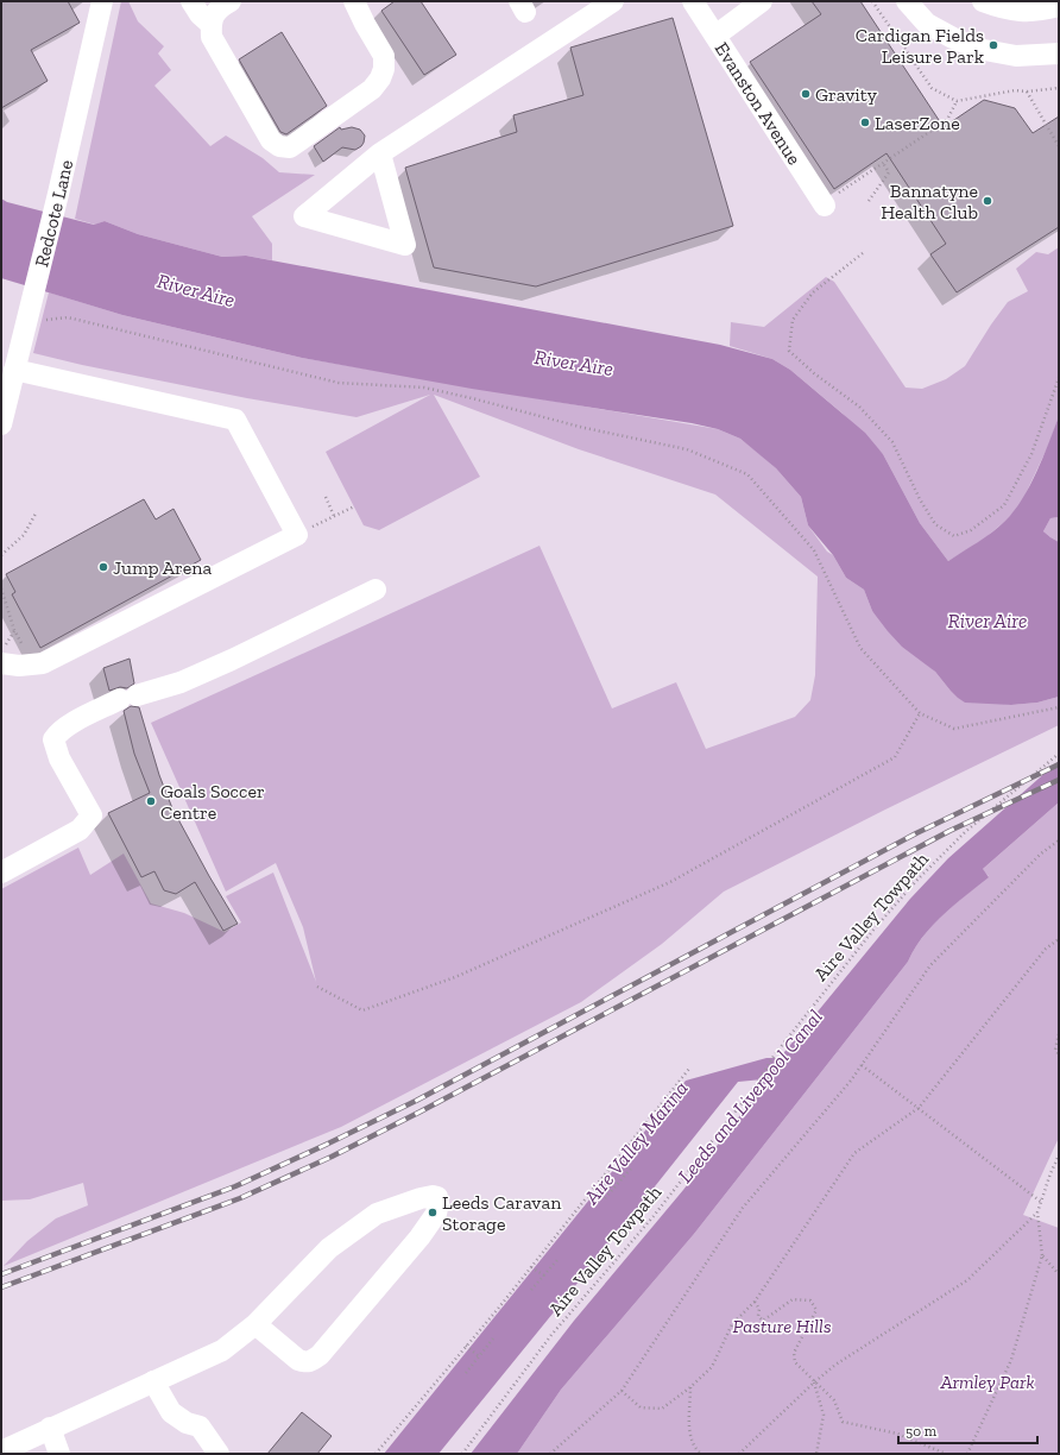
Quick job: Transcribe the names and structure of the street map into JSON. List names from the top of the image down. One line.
{"streets":{"street":["Evanston Avenue","Redcote Lane"],"path":["Aire Valley Towpath"]},"water":["River Aire","Leeds and Liverpool Canal","Aire Valley Marina"],"parks":["Pasture Hills","Armley Park"],"places":["Cardigan Fields Leisure Park","Gravity","LaserZone","Bannatyne Health Club","Jump Arena","Goals Soccer Centre","Leeds Caravan Storage"],"scale_bar":"50 m"}
